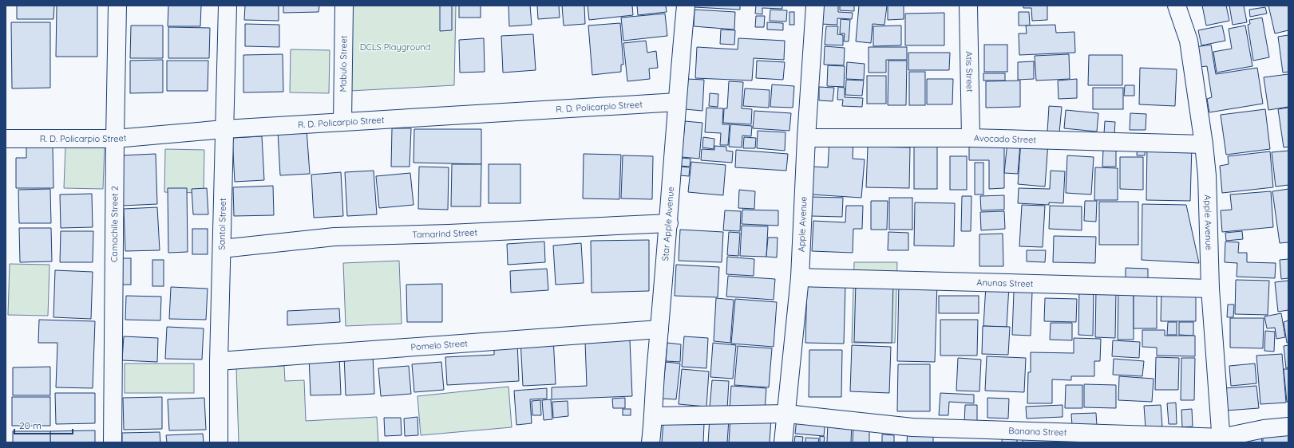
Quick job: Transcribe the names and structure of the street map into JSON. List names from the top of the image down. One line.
{"streets":{"street":["Mabulo Street","Atis Street","R. D. Policarpio Street","Avocado Street","Apple Avenue","Camachile Street 2","Santol Street","Star Apple Avenue","Tamarind Street","Anunas Street","Pomelo Street","Banana Street"]},"crossings":[["Mabulo Street","R. D. Policarpio Street"],["Atis Street","Avocado Street"],["R. D. Policarpio Street","Camachile Street 2"],["R. D. Policarpio Street","Santol Street"],["R. D. Policarpio Street","Star Apple Avenue"],["Avocado Street","Apple Avenue"],["Apple Avenue","Anunas Street"],["Apple Avenue","Banana Street"],["Santol Street","Tamarind Street"],["Santol Street","Pomelo Street"],["Star Apple Avenue","Tamarind Street"],["Star Apple Avenue","Pomelo Street"],["Star Apple Avenue","Banana Street"]],"parks":["DCLS Playground"],"scale_bar":"20 m"}
